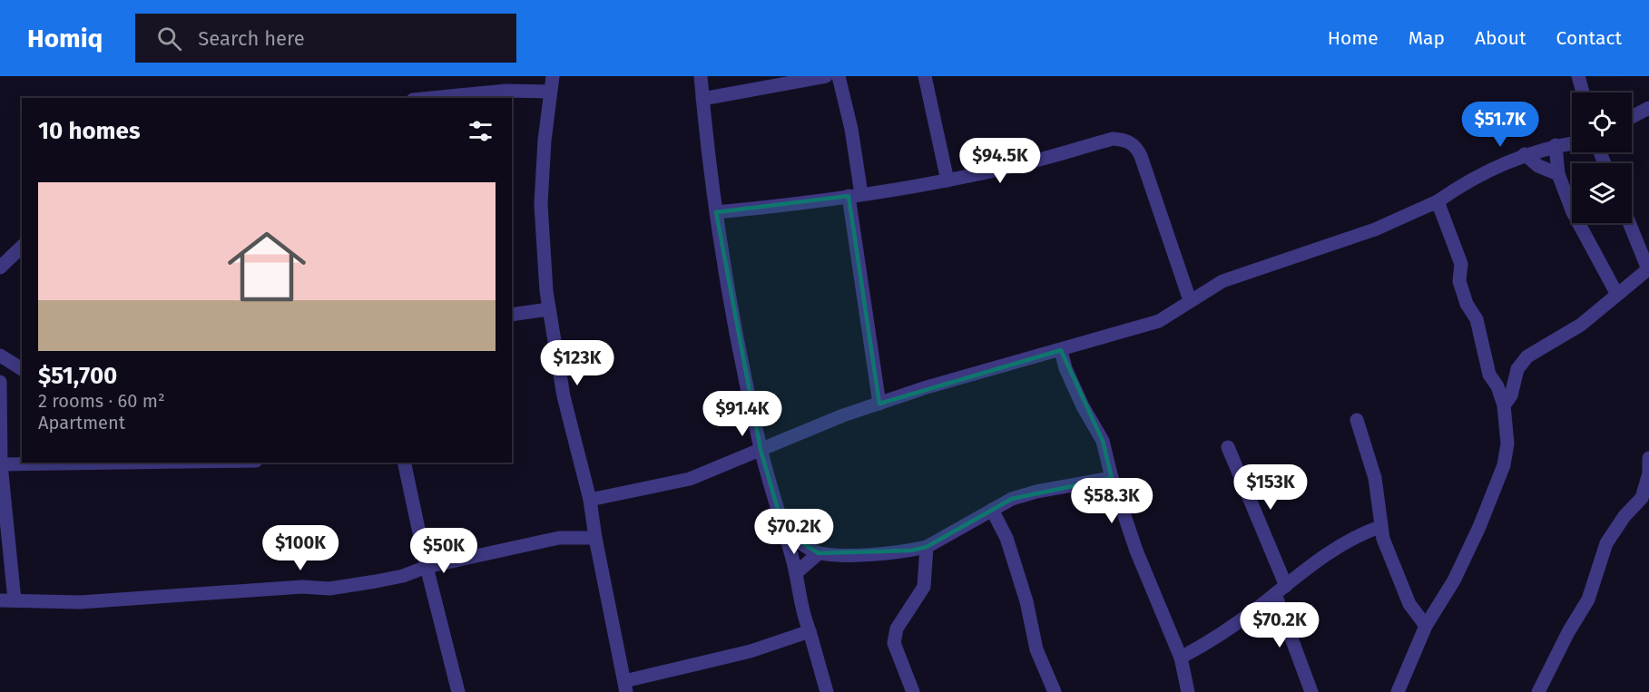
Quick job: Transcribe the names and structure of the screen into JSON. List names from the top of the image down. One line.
{"page":{"header":"Homiq","search":"Search here","nav":["Home","Map","About","Contact"],"heading":"10 homes","price":["$51.7K","$94.5K","$123K","$91.4K","$153K","$58.3K","$70.2K","$100K","$50K","$70.2K"],"list":[{"name":"$51,700","note":"2 rooms · 60 m² · Apartment"}]}}
